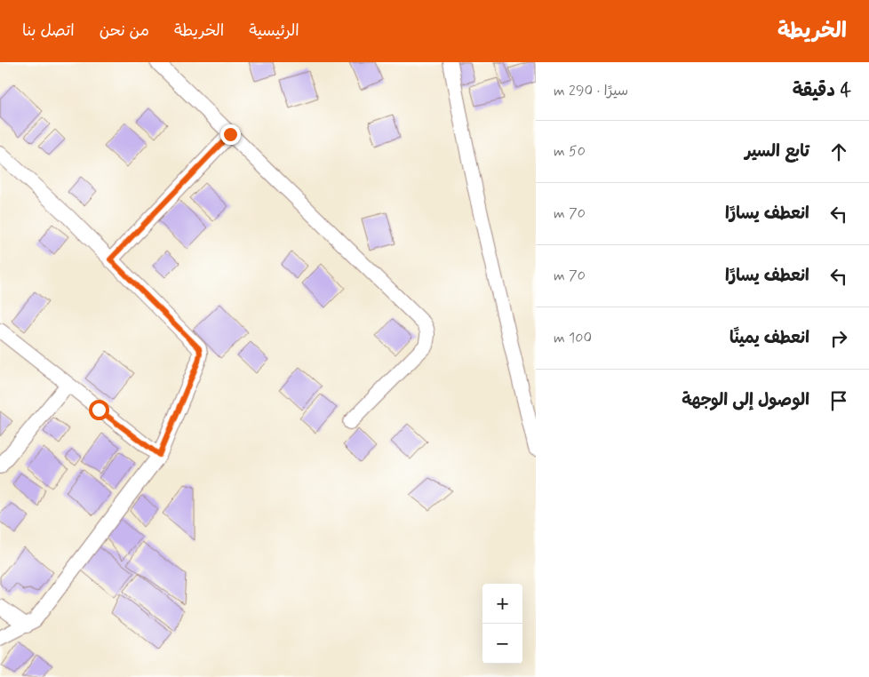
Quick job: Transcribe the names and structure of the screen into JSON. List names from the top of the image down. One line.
{"page":{"header":"الخريطة","nav":["الرئيسية","الخريطة","من نحن","اتصل بنا"],"heading":["4 دقيقة","سيرًا · 290 m"],"list":[["تابع السير","50 m"],["انعطف يسارًا","70 m"],["انعطف يسارًا","70 m"],["انعطف يمينًا","100 m"],"الوصول إلى الوجهة"],"map_buttons":["+","−"]}}
